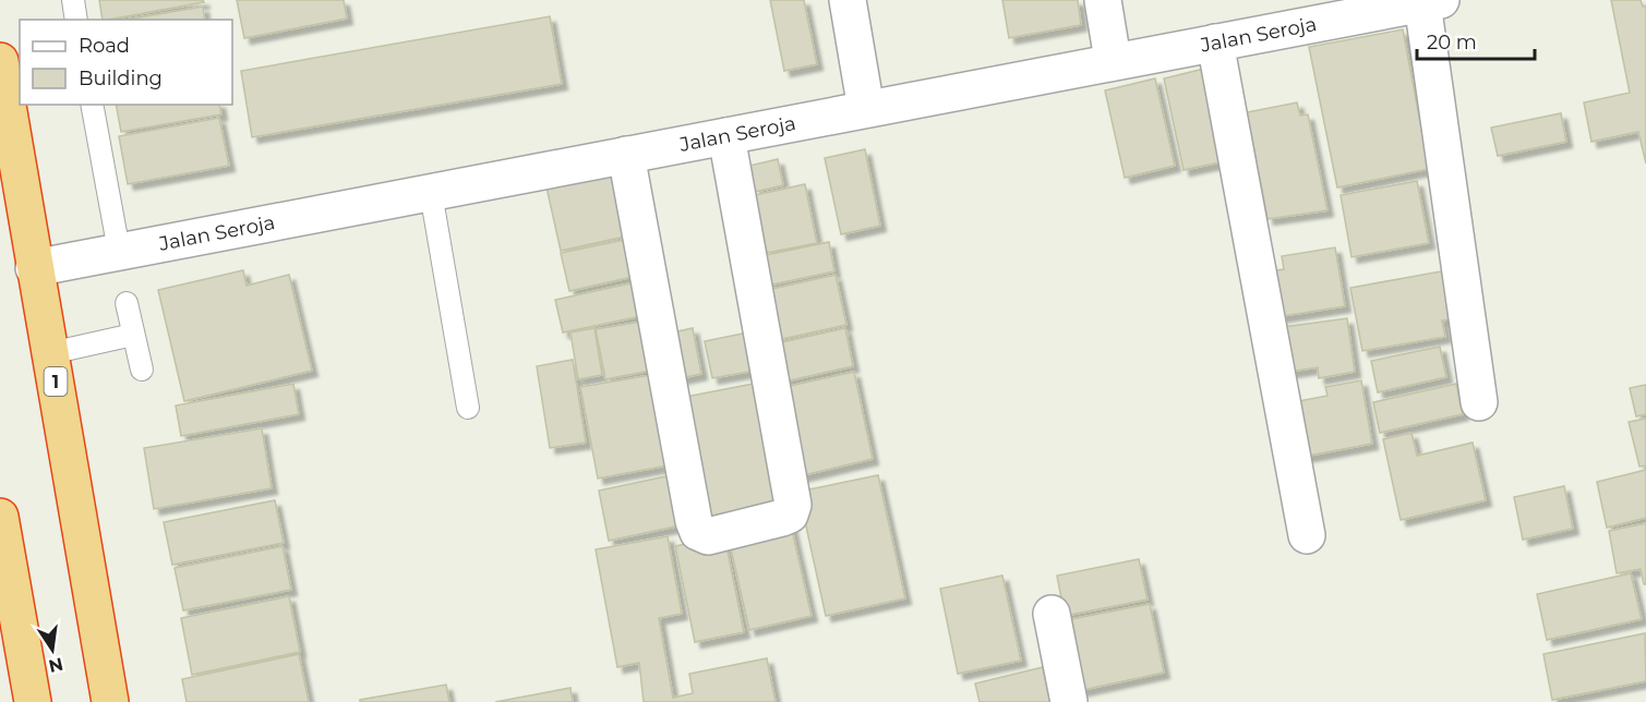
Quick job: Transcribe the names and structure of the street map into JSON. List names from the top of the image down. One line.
{"streets":{"highway":["1"],"street":["Jalan Seroja"]},"crossings":[["Jalan Seroja","1"]],"legend":["Road","Building"],"scale_bar":"20 m","north":"bottom"}
